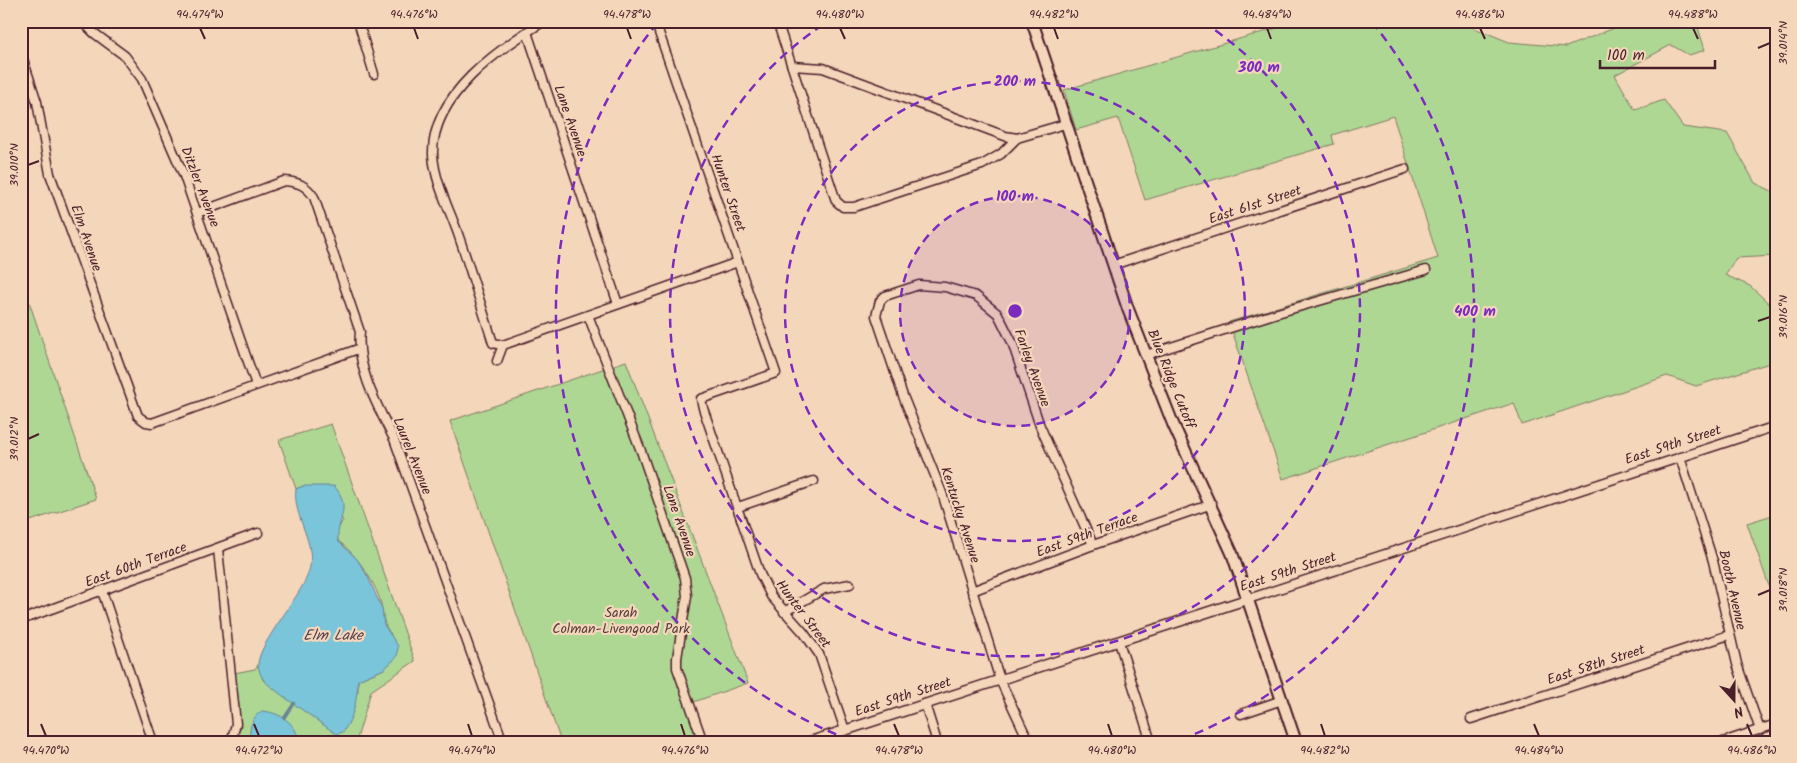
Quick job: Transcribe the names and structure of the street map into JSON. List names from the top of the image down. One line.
{"streets":{"main road":["Blue Ridge Cutoff"],"street":["Lane Avenue","Ditzler Avenue","Hunter Street","East 61st Street","Elm Avenue","Farley Avenue","East 59th Street","Laurel Avenue","Kentucky Avenue","East 59th Terrace","East 60th Terrace","Booth Avenue","East 58th Street"]},"crossings":[["Ditzler Avenue","Elm Avenue"],["Ditzler Avenue","Laurel Avenue"],["Hunter Street","East 59th Street"],["East 61st Street","Blue Ridge Cutoff"],["Farley Avenue","Kentucky Avenue"],["Farley Avenue","East 59th Terrace"],["Blue Ridge Cutoff","East 59th Street"],["Blue Ridge Cutoff","East 59th Terrace"],["East 59th Street","Kentucky Avenue"],["East 59th Street","Booth Avenue"],["Kentucky Avenue","East 59th Terrace"],["Booth Avenue","East 58th Street"]],"water":["Elm Lake"],"parks":["Sarah Colman-Livengood Park"],"scale_bar":"100 m","north":"bottom","coordinates":["94.474°W","94.476°W","94.478°W","94.480°W","94.482°W","94.484°W","94.486°W","94.488°W","39.014°N","39.010°N","39.016°N","39.012°N","39.018°N","94.470°W","94.472°W"],"rings":["300 m","200 m","100 m","400 m"]}
